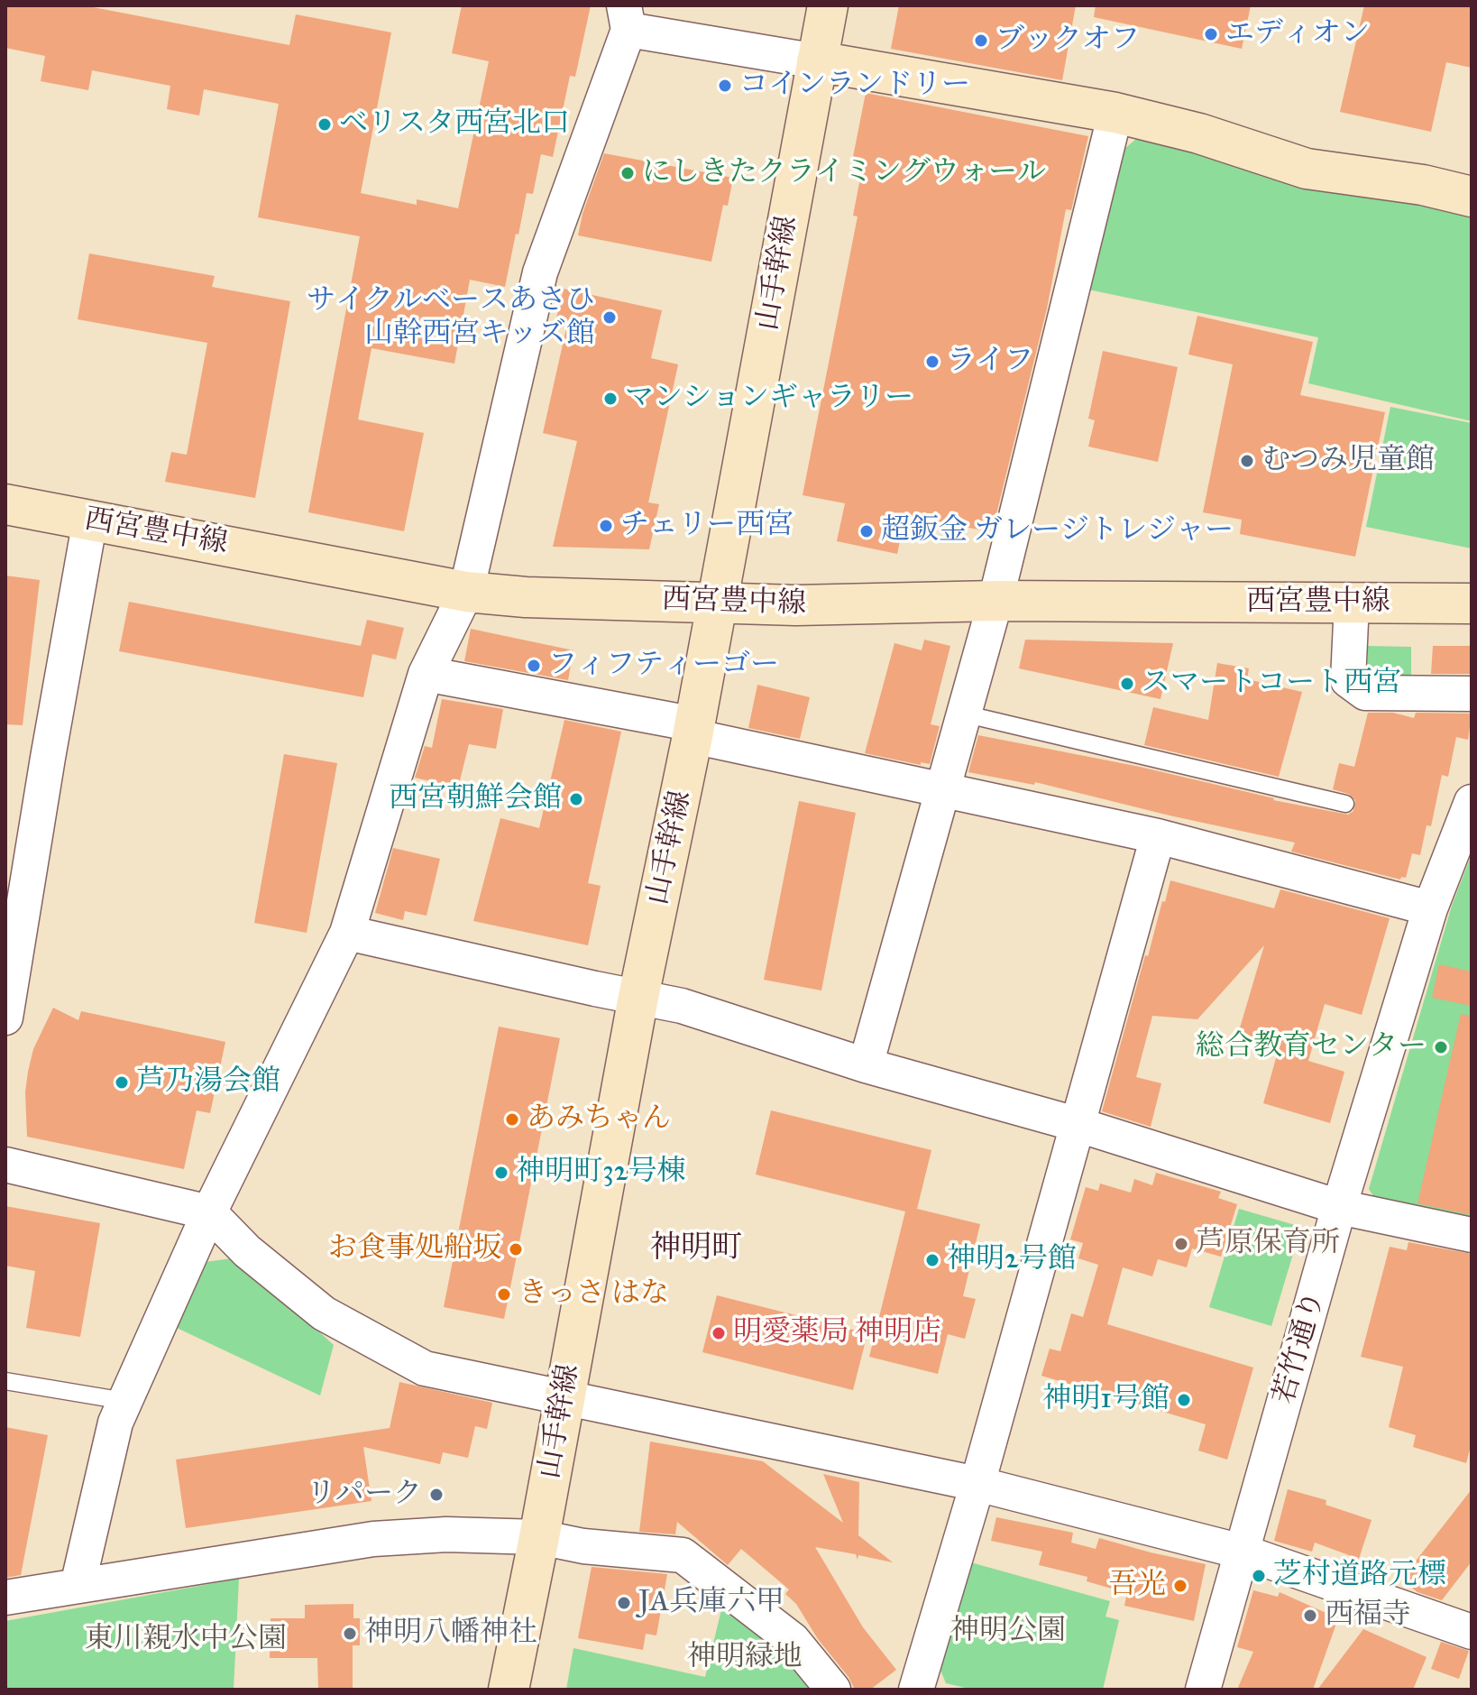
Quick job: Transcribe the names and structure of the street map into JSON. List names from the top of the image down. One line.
{"streets":{"street":["山手幹線","西宮豊中線","若竹通り"]},"crossings":[["山手幹線","西宮豊中線"]],"districts":["神明町"],"parks":["神明公園","東川親水中公園","神明緑地"],"places":["エディオン","ブックオフ","コインランドリー","ベリスタ西宮北口","にしきたクライミングウォール","サイクルベースあさひ 山幹西宮キッズ館","ライフ","マンションギャラリー","むつみ児童館","チェリー西宮","超鈑金 ガレージトレジャー","フィフティーゴー","スマートコート西宮","西宮朝鮮会館","総合教育センター","芦乃湯会館","あみちゃん","神明町32号棟","芦原保育所","お食事処船坂","神明2号館","きっさ はな","明愛薬局 神明店","神明1号館","リパーク","芝村道路元標","吾光","JA兵庫六甲","西福寺","神明八幡神社"]}
